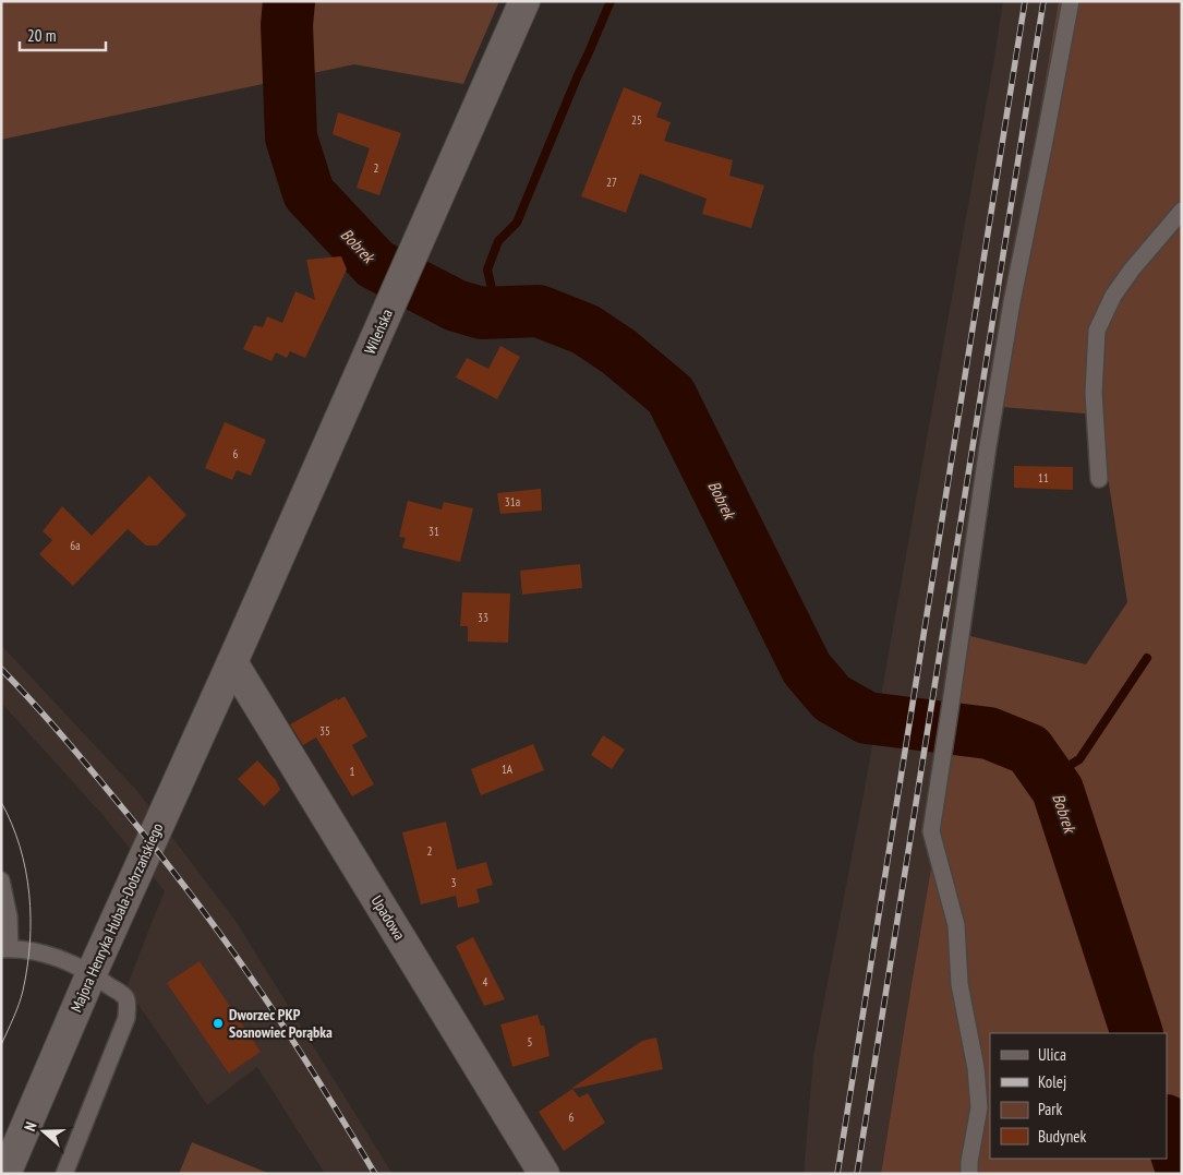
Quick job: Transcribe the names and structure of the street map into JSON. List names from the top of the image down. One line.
{"streets":{"street":["Wileńska","Majora Henryka Hubala-Dobrzańskiego","Upadowa"]},"crossings":[["Wileńska","Majora Henryka Hubala-Dobrzańskiego"],["Wileńska","Upadowa"],["Majora Henryka Hubala-Dobrzańskiego","Upadowa"]],"water":["Bobrek"],"places":["Dworzec PKP Sosnowiec Porąbka"],"house_numbers":["25","2","27","6","11","31a","31","6a","33","35","1A","1","2","3","4","5","6"],"legend":["Ulica","Kolej","Park","Budynek"],"scale_bar":"20 m","north":"left"}
